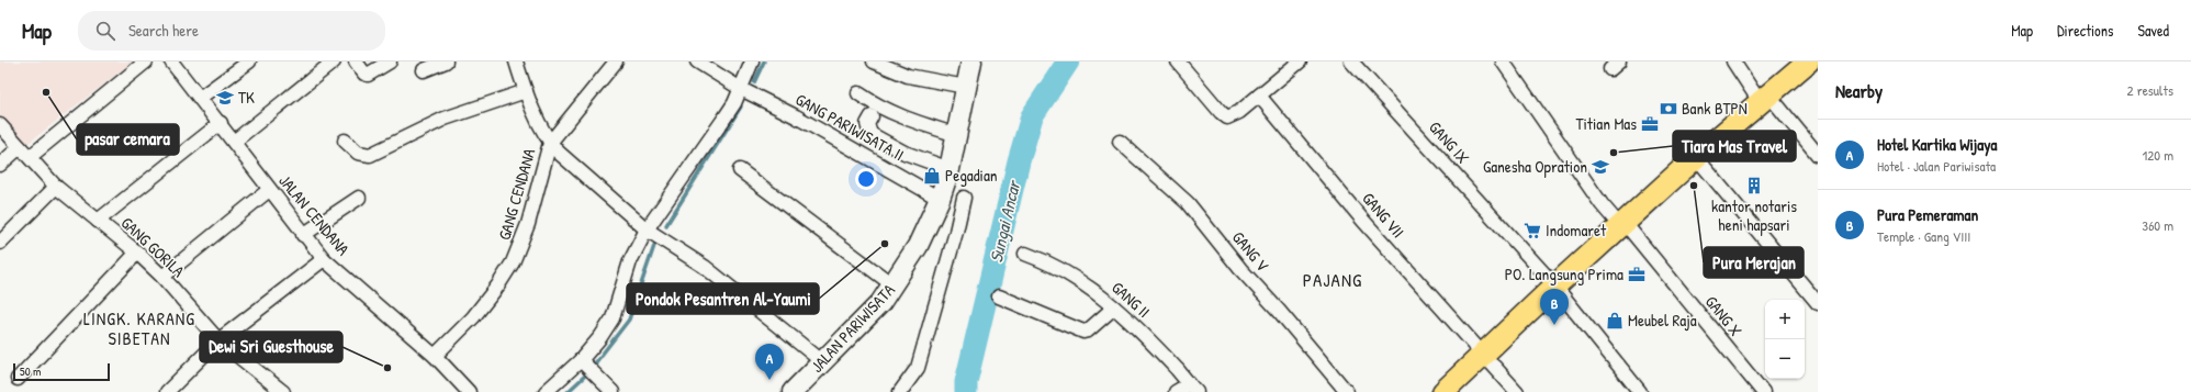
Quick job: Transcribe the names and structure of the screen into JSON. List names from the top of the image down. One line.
{"streets":{"street":["GANG PARIWISATA II","GANG IX","GANG CENDANA","JALAN CENDANA","GANG VII","GANG GORILA","GANG V","GANG II","GANG X","JALAN PARIWISATA"]},"crossings":[["GANG PARIWISATA II","JALAN PARIWISATA"],["GANG CENDANA","JALAN CENDANA"]],"districts":["PAJANG","LINGK. KARANG SIBETAN"],"water":["Sungai Ancar"],"places":{"other":["pasar cemara","Tiara Mas Travel","Pura Merajan","Pondok Pesantren Al-Yaumi","Dewi Sri Guesthouse"],"school or university":["TK","Ganesha Opration"],"bank":["Bank BTPN"],"office":["Titian Mas","PO. Langsung Prima"],"shop":["Pegadian","Meubel Raja"],"building":["kantor notaris heni hapsari"],"supermarket":["Indomaret"]},"scale_bar":"50 m","page":{"header":"Map","search":"Search here","nav":["Map","Directions","Saved"],"heading":["Nearby","2 results"],"list":[{"mark":"A","name":"Hotel Kartika Wijaya","note":"Hotel · Jalan Pariwisata","value":"120 m"},{"mark":"B","name":"Pura Pemeraman","note":"Temple · Gang VIII","value":"360 m"}],"pins":["B","A"],"map_buttons":["+","−"],"scale":"50 m"}}
